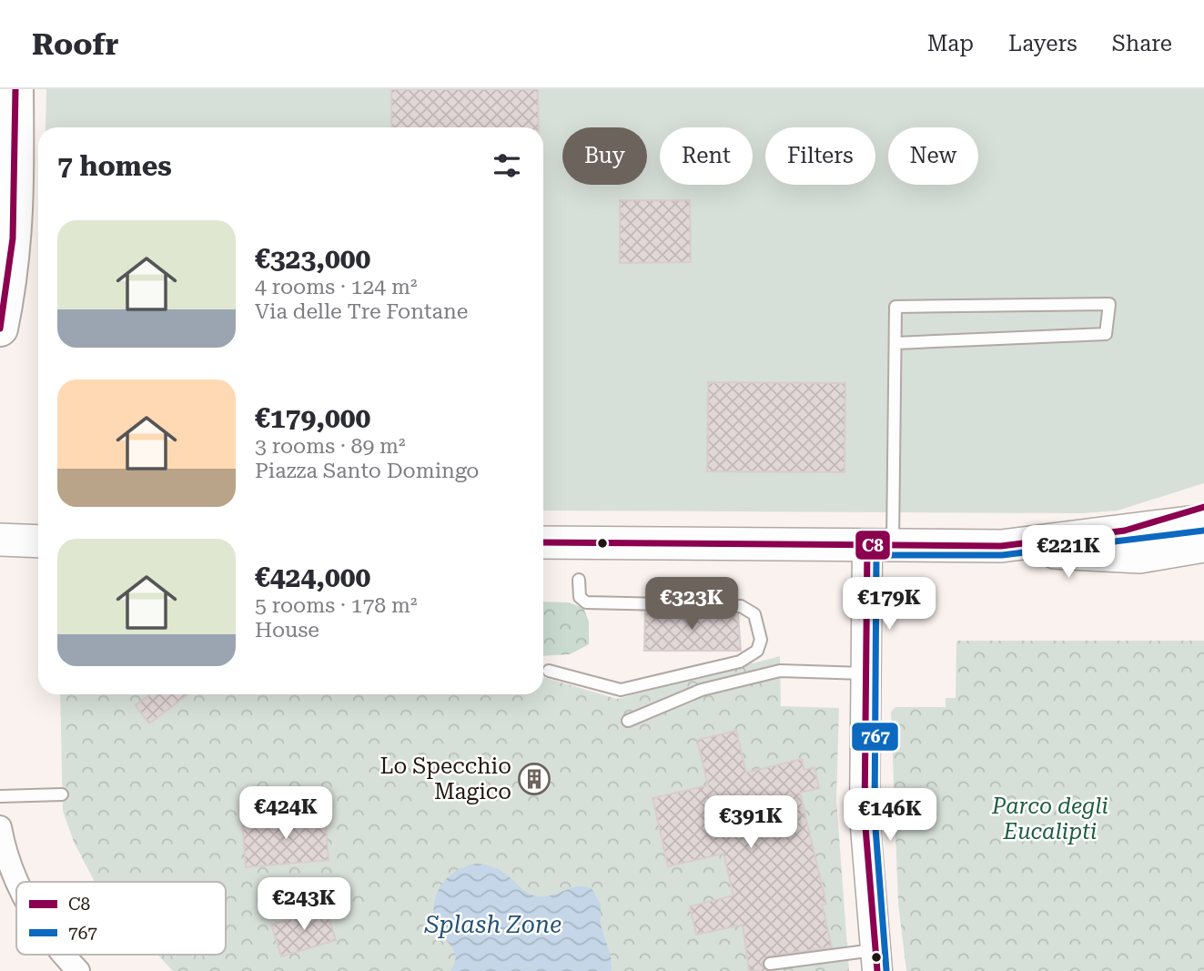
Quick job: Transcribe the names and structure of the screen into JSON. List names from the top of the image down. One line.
{"water":["Splash Zone"],"parks":["Parco degli Eucalipti"],"places":{"building":["Lo Specchio Magico"]},"lines":["transit line C8","transit line 767"],"legend":["C8","767"],"page":{"header":"Roofr","nav":["Map","Layers","Share"],"chip":["Buy","Rent","Filters","New"],"heading":"7 homes","list":[{"name":"€323,000","note":"4 rooms · 124 m² · Via delle Tre Fontane"},{"name":"€179,000","note":"3 rooms · 89 m² · Piazza Santo Domingo"},{"name":"€424,000","note":"5 rooms · 178 m² · House"}],"price":["€221K","€323K","€179K","€424K","€146K","€391K","€243K"]}}
